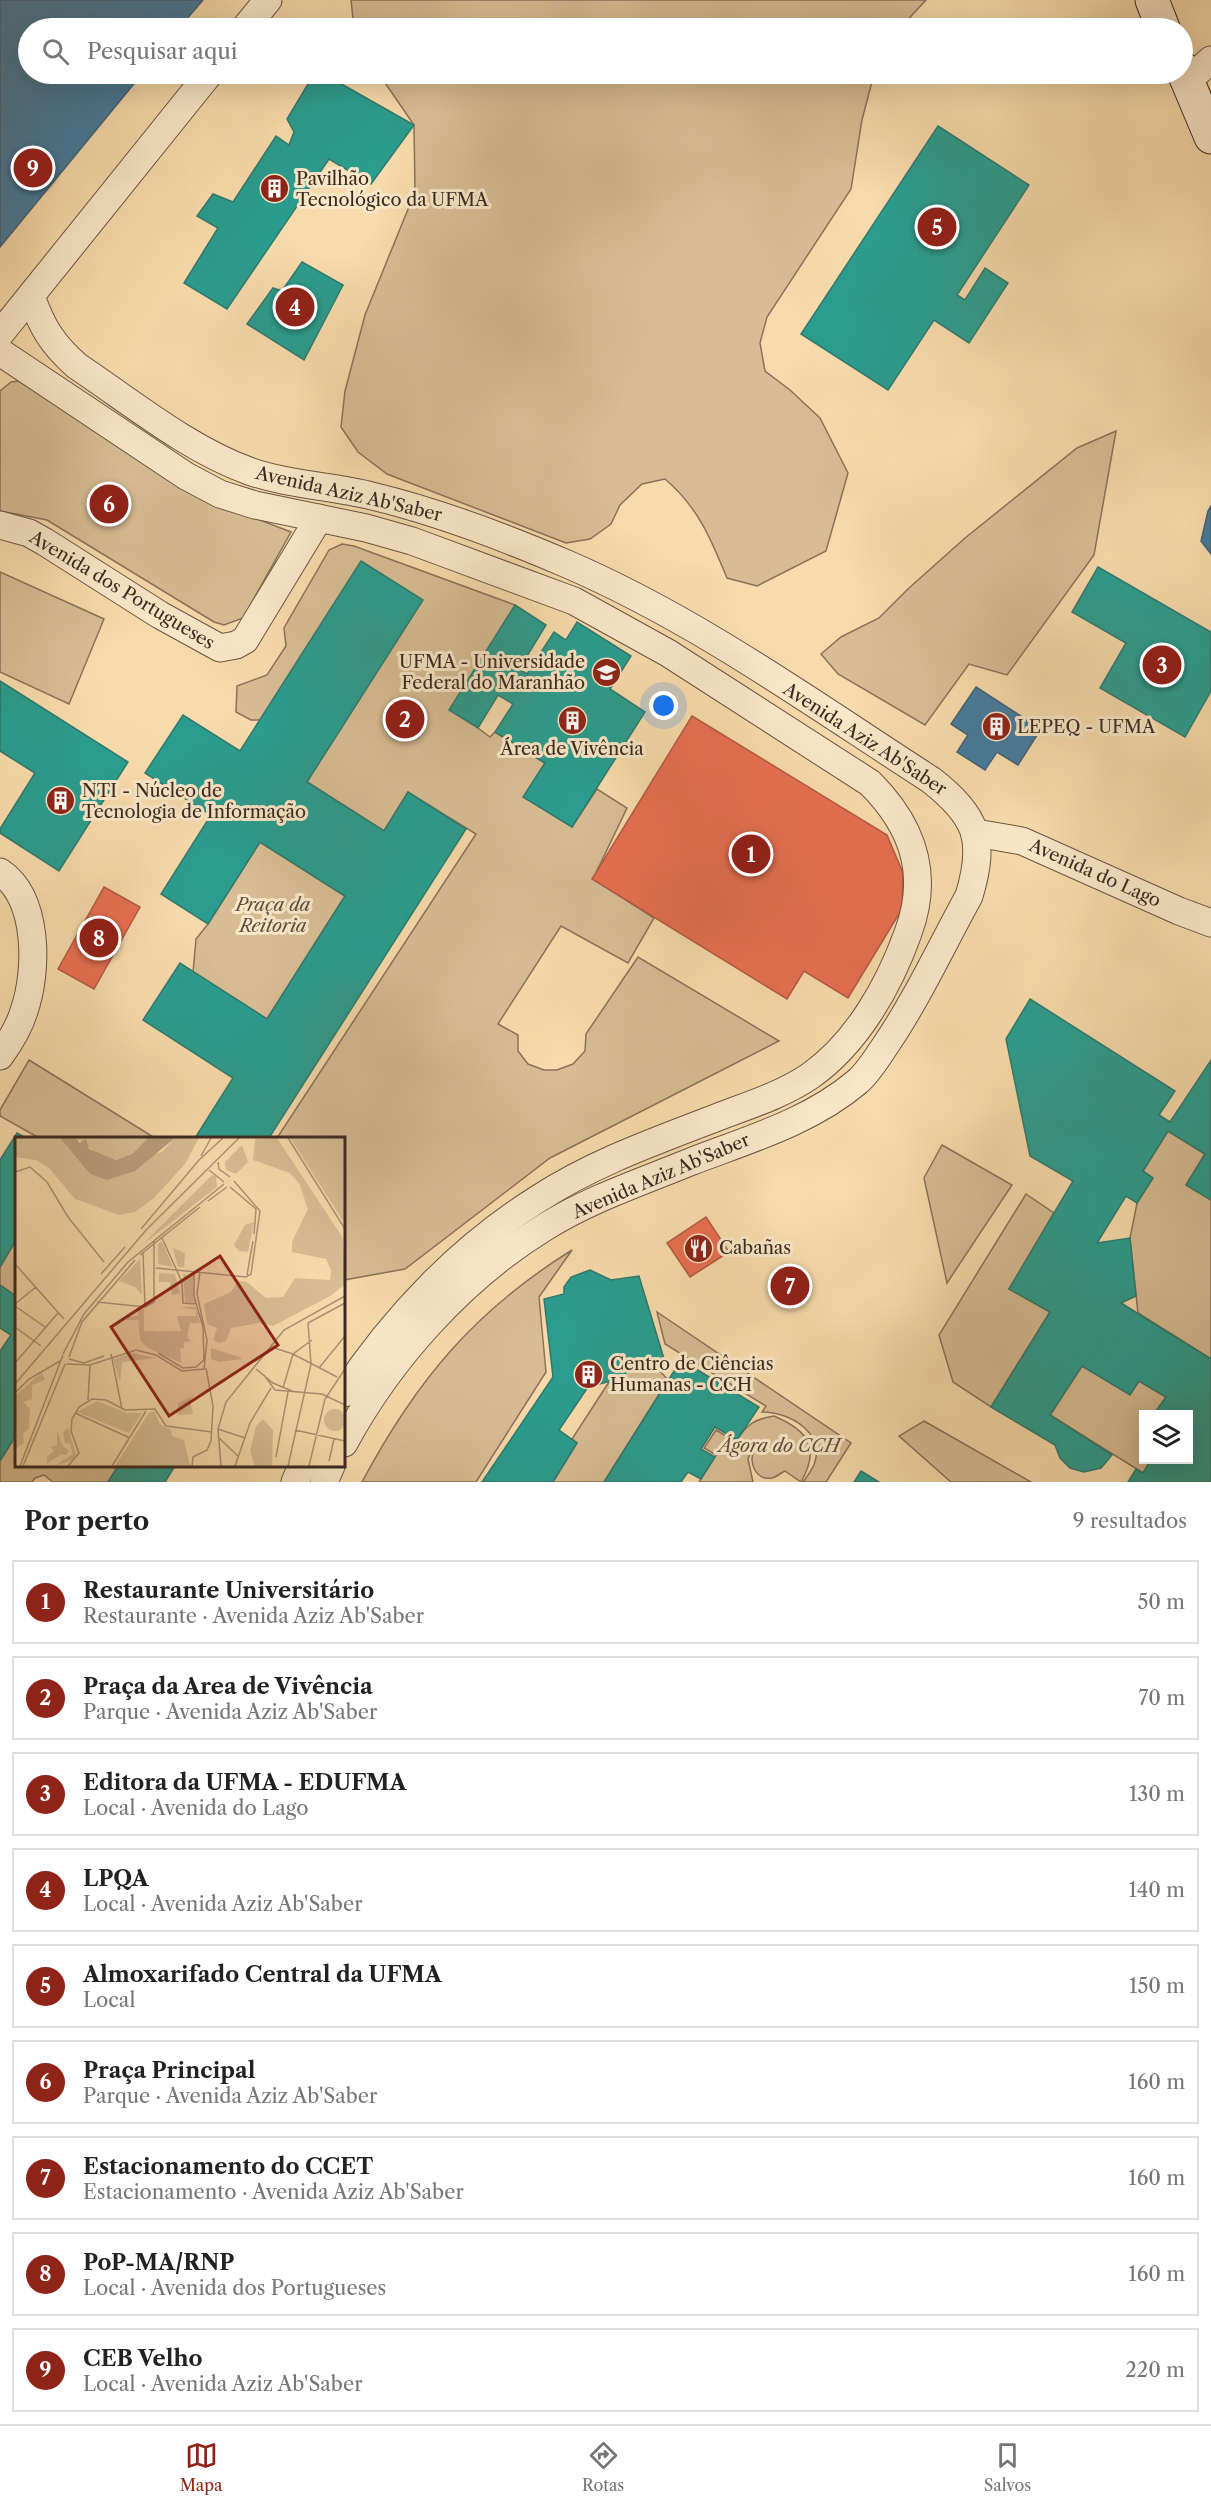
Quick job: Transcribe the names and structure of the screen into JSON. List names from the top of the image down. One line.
{"streets":{"street":["Avenida Aziz Ab'Saber","Avenida dos Portugueses","Avenida do Lago"]},"crossings":[["Avenida Aziz Ab'Saber","Avenida dos Portugueses"],["Avenida Aziz Ab'Saber","Avenida do Lago"]],"parks":["Praça da Reitoria","Ágora do CCH"],"places":{"building":["Pavilhão Tecnológico da UFMA","Área de Vivência","LEPEQ - UFMA","NTI - Núcleo de Tecnologia de Informação","Centro de Ciências Humanas - CCH"],"school or university":["UFMA - Universidade Federal do Maranhão"],"restaurant":["Cabañas"]},"page":{"search":"Pesquisar aqui","pins":["9","5","4","6","3","2","1","8","7"],"heading":["Por perto","9 resultados"],"list":[{"mark":"1","name":"Restaurante Universitário","note":"Restaurante · Avenida Aziz Ab'Saber","value":"50 m"},{"mark":"2","name":"Praça da Area de Vivência","note":"Parque · Avenida Aziz Ab'Saber","value":"70 m"},{"mark":"3","name":"Editora da UFMA - EDUFMA","note":"Local · Avenida do Lago","value":"130 m"},{"mark":"4","name":"LPQA","note":"Local · Avenida Aziz Ab'Saber","value":"140 m"},{"mark":"5","name":"Almoxarifado Central da UFMA","note":"Local","value":"150 m"},{"mark":"6","name":"Praça Principal","note":"Parque · Avenida Aziz Ab'Saber","value":"160 m"},{"mark":"7","name":"Estacionamento do CCET","note":"Estacionamento · Avenida Aziz Ab'Saber","value":"160 m"},{"mark":"8","name":"PoP-MA/RNP","note":"Local · Avenida dos Portugueses","value":"160 m"},{"mark":"9","name":"CEB Velho","note":"Local · Avenida Aziz Ab'Saber","value":"220 m"}],"nav":["Mapa","Rotas","Salvos"]}}
